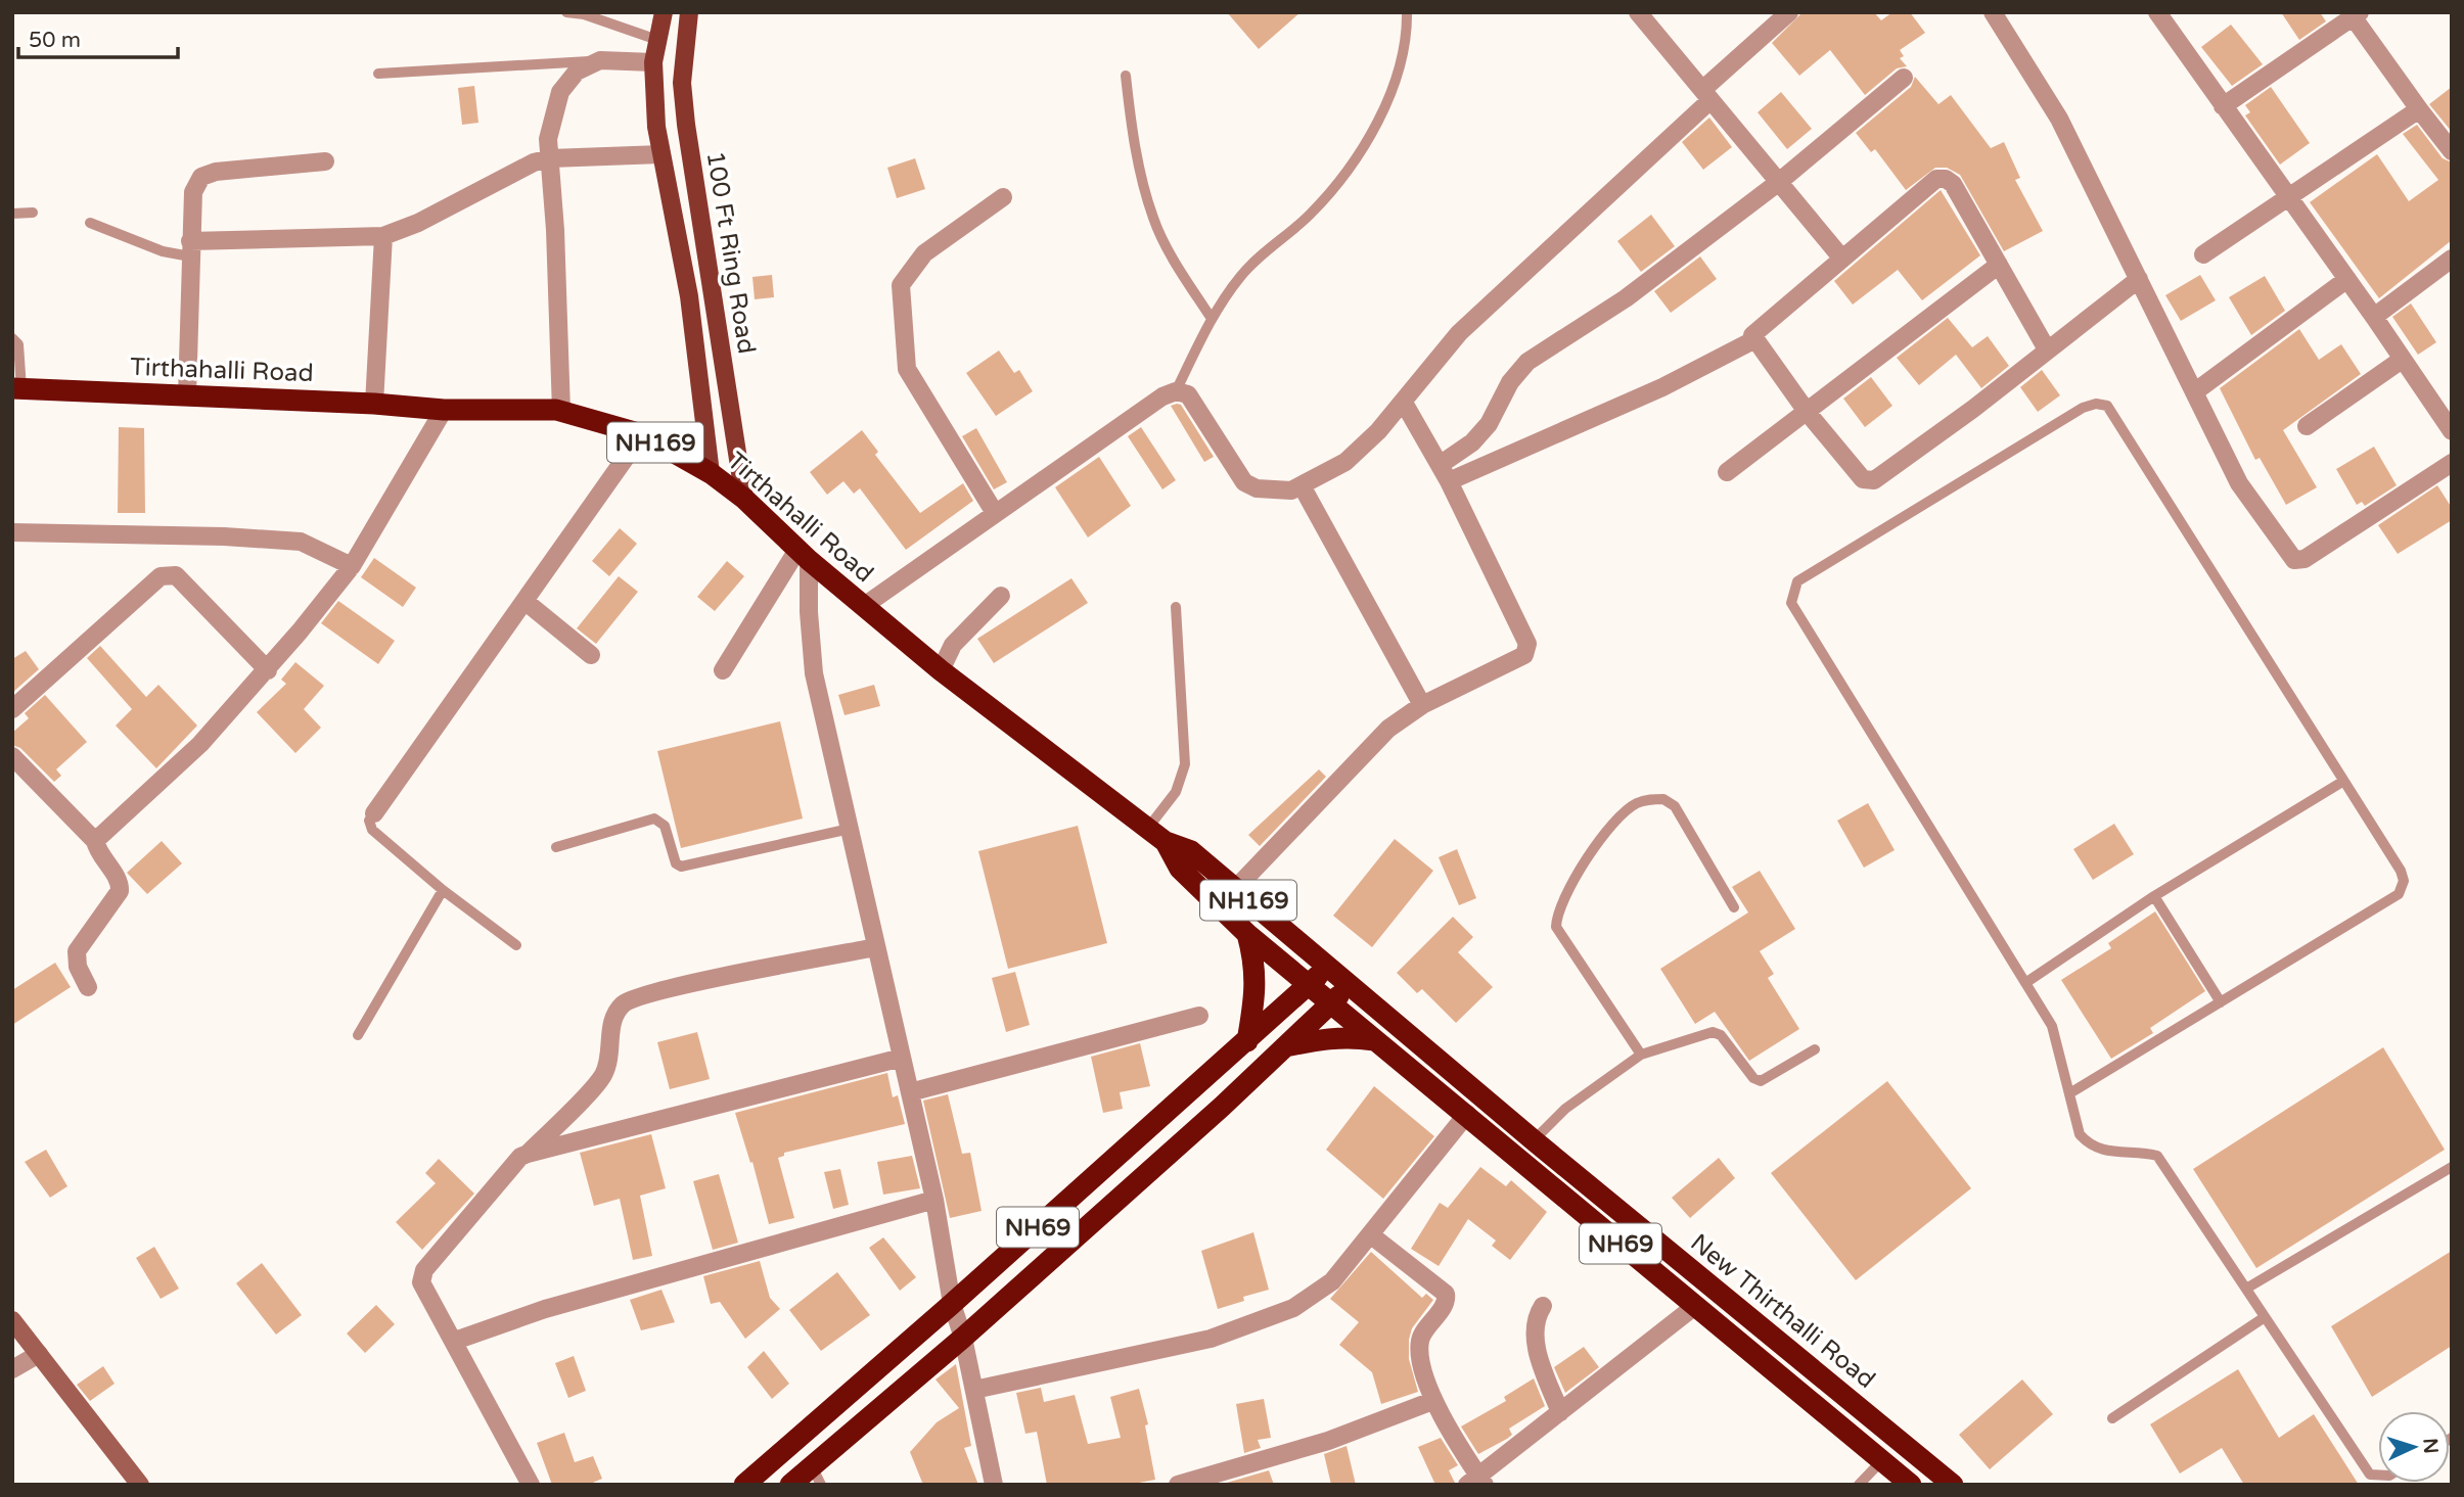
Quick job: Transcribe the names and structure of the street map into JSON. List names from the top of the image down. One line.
{"streets":{"highway":["Tirthahalli Road","NH169","NH69","New Thirthalli Road"],"main road":["100 Ft Ring Road"]},"crossings":[["100 Ft Ring Road","Tirthahalli Road"],["Tirthahalli Road","NH169"],["Tirthahalli Road","NH69"],["Tirthahalli Road","New Thirthalli Road"],["NH169","NH69"],["NH69","New Thirthalli Road"]],"scale_bar":"50 m","north":"right"}
